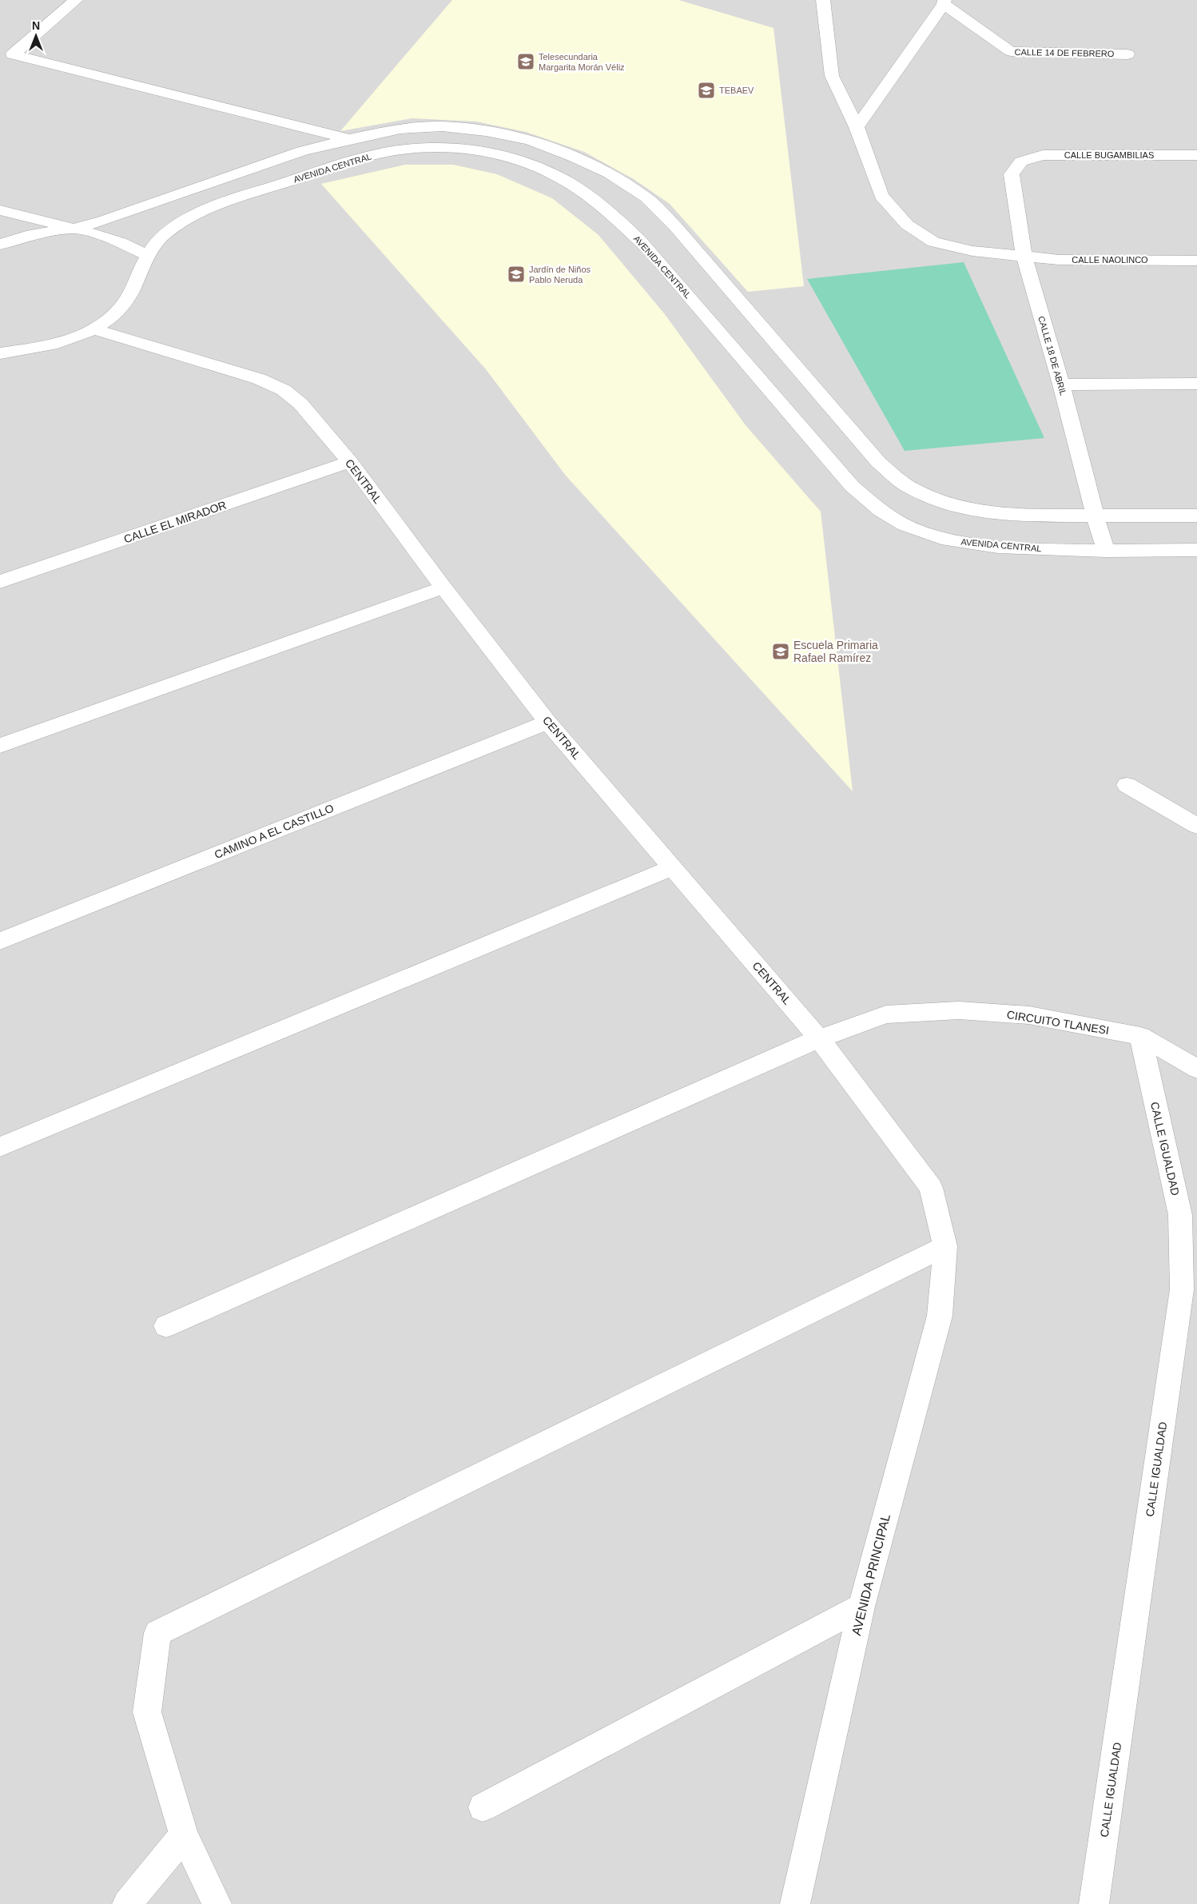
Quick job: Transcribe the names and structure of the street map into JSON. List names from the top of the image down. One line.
{"streets":{"street":["CALLE 14 DE FEBRERO","CALLE BUGAMBILIAS","AVENIDA CENTRAL","CALLE NAOLINCO","CALLE 18 DE ABRIL","CENTRAL","CALLE EL MIRADOR","CAMINO A EL CASTILLO","CIRCUITO TLANESI","CALLE IGUALDAD","AVENIDA PRINCIPAL"]},"crossings":[["CALLE BUGAMBILIAS","CALLE 18 DE ABRIL"],["AVENIDA CENTRAL","CALLE 18 DE ABRIL"],["AVENIDA CENTRAL","CENTRAL"],["CALLE NAOLINCO","CALLE 18 DE ABRIL"],["CENTRAL","CALLE EL MIRADOR"],["CENTRAL","CAMINO A EL CASTILLO"],["CENTRAL","CIRCUITO TLANESI"],["CENTRAL","AVENIDA PRINCIPAL"],["CIRCUITO TLANESI","CALLE IGUALDAD"]],"places":{"school or university":["Telesecundaria Margarita Morán Véliz","TEBAEV","Jardín de Niños Pablo Neruda","Escuela Primaria Rafael Ramírez"]},"north":"top"}
